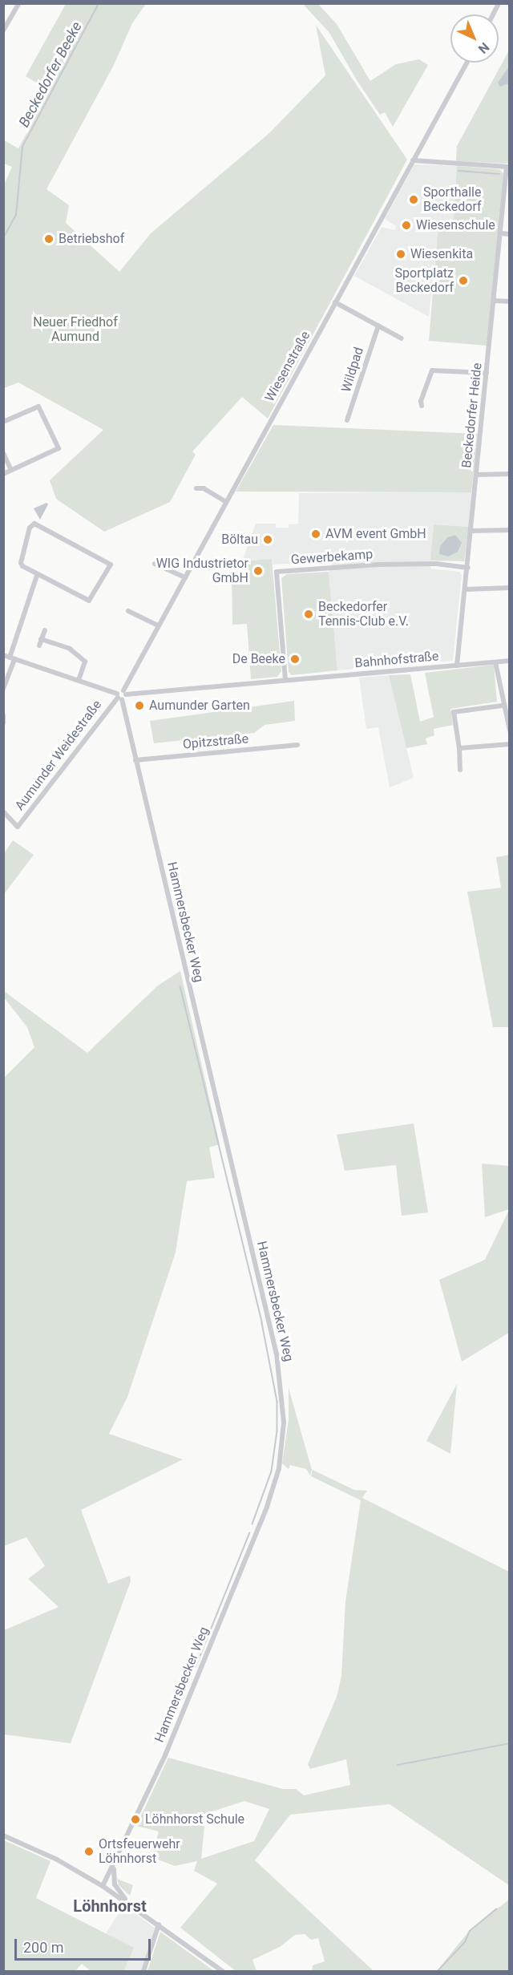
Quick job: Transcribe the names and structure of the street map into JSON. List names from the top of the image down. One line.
{"streets":{"street":["Wiesenstraße","Wildpad","Beckedorfer Heide","Gewerbekamp","Bahnhofstraße","Opitzstraße","Aumunder Weidestraße","Hammersbecker Weg"]},"crossings":[["Wiesenstraße","Bahnhofstraße"],["Wiesenstraße","Aumunder Weidestraße"],["Beckedorfer Heide","Gewerbekamp"],["Beckedorfer Heide","Bahnhofstraße"],["Gewerbekamp","Bahnhofstraße"],["Bahnhofstraße","Aumunder Weidestraße"],["Opitzstraße","Hammersbecker Weg"],["Aumunder Weidestraße","Hammersbecker Weg"]],"districts":["Löhnhorst"],"water":["Beckedorfer Beeke"],"parks":["Neuer Friedhof Aumund"],"places":["Sporthalle Beckedorf","Wiesenschule","Betriebshof","Wiesenkita","Sportplatz Beckedorf","AVM event GmbH","Böltau","WIG Industrietor GmbH","Beckedorfer Tennis-Club e.V.","De Beeke","Aumunder Garten","Löhnhorst Schule","Ortsfeuerwehr Löhnhorst"],"scale_bar":"200 m","north":"bottom right"}
